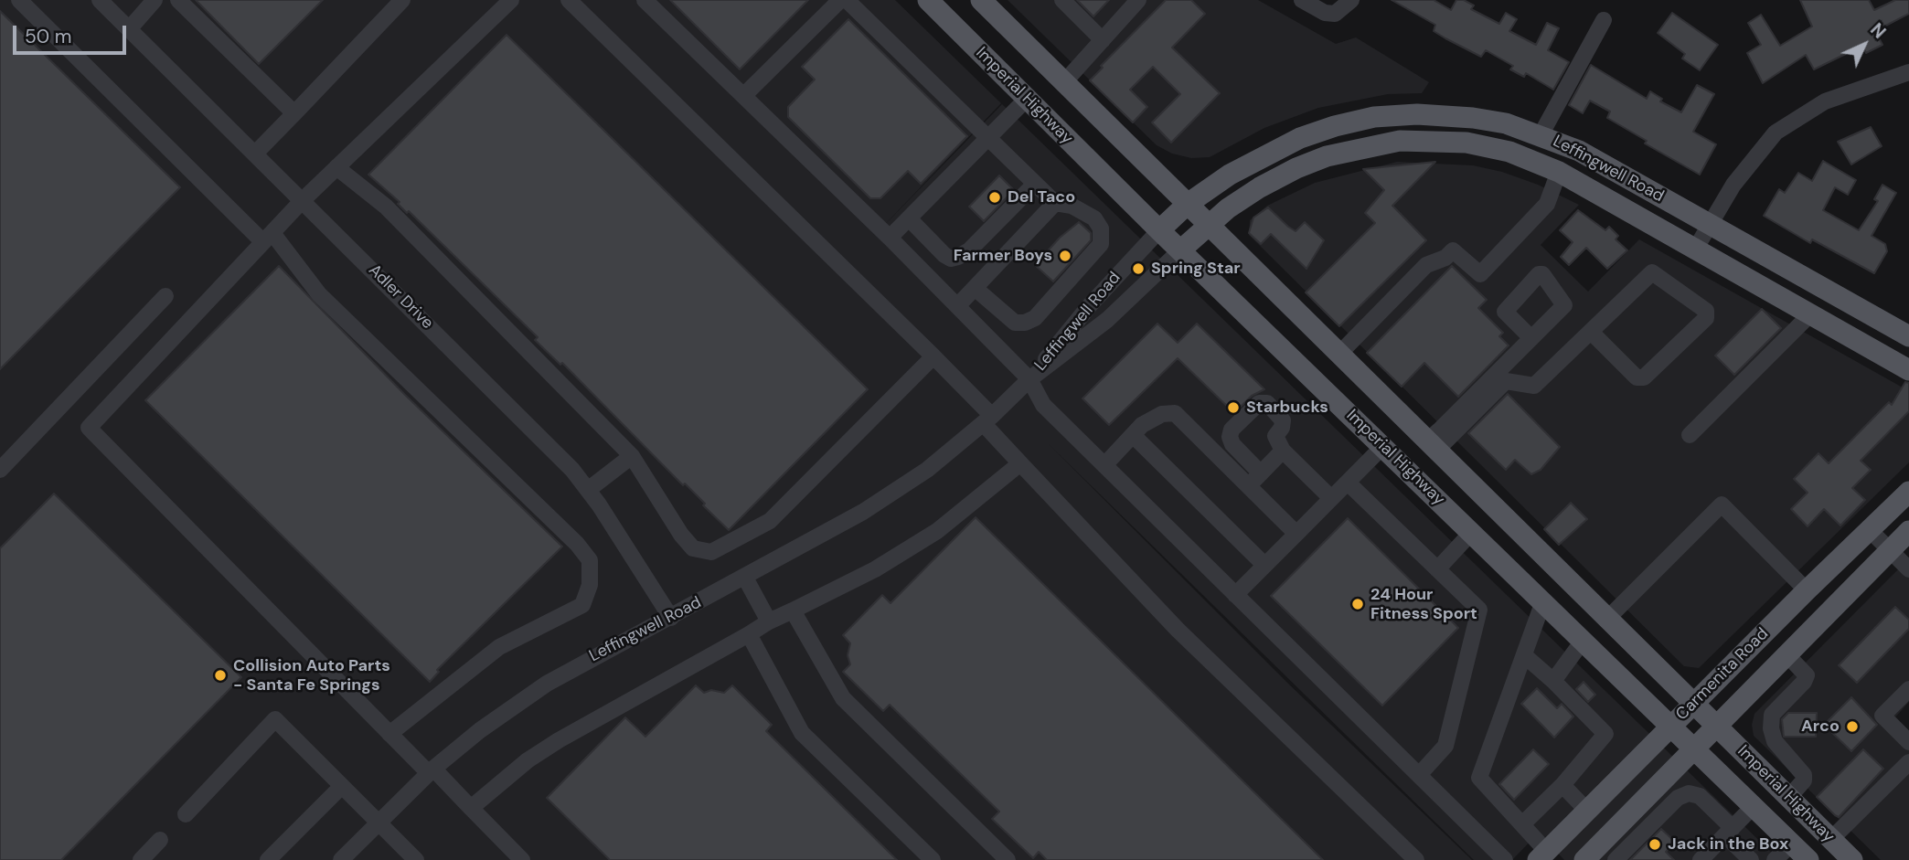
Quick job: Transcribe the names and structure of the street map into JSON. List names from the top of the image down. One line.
{"streets":{"main road":["Imperial Highway","Leffingwell Road","Carmenita Road"],"street":["Adler Drive"]},"crossings":[["Imperial Highway","Leffingwell Road"],["Imperial Highway","Carmenita Road"],["Leffingwell Road","Adler Drive"]],"places":["Del Taco","Farmer Boys","Spring Star","Starbucks","24 Hour Fitness Sport","Collision Auto Parts - Santa Fe Springs","Arco","Jack in the Box"],"scale_bar":"50 m","north":"top right"}
